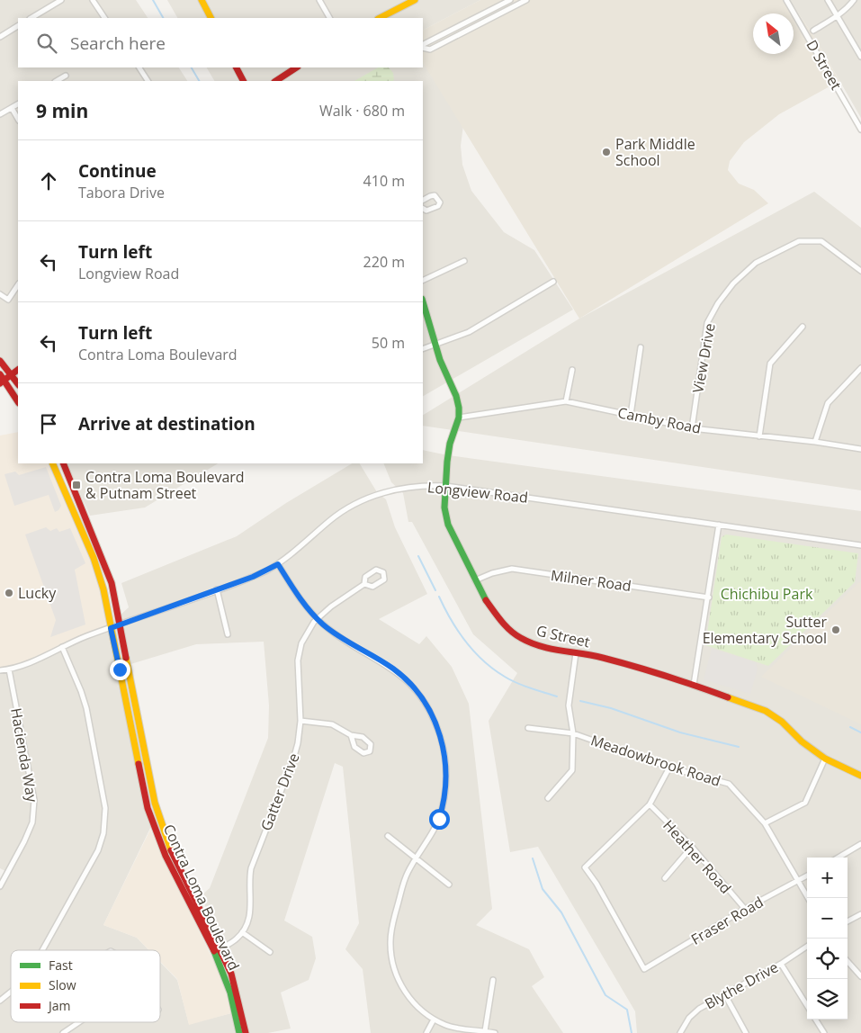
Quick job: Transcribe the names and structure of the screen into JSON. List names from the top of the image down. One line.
{"streets":{"main road":["G Street","Contra Loma Boulevard"],"street":["D Street","View Drive","Camby Road","Longview Road","Milner Road","Hacienda Way","Meadowbrook Road","Gatter Drive","Heather Road","Fraser Road","Blythe Drive"]},"crossings":[["View Drive","Camby Road"],["Camby Road","G Street"],["Longview Road","G Street"],["Longview Road","Hacienda Way"],["Longview Road","Contra Loma Boulevard"],["Milner Road","G Street"],["Meadowbrook Road","Fraser Road"],["Gatter Drive","Contra Loma Boulevard"],["Heather Road","Fraser Road"]],"parks":["Chichibu Park"],"places":{"other":["Park Middle School","Lucky","Sutter Elementary School"],"transit":["Contra Loma Boulevard & Putnam Street"]},"legend":["Fast","Slow","Jam"],"north":"top left","page":{"search":"Search here","heading":["9 min","Walk · 680 m"],"list":[["Continue","Tabora Drive","410 m"],["Turn left","Longview Road","220 m"],["Turn left","Contra Loma Boulevard","50 m"],"Arrive at destination"],"map_buttons":["+","−"]}}
